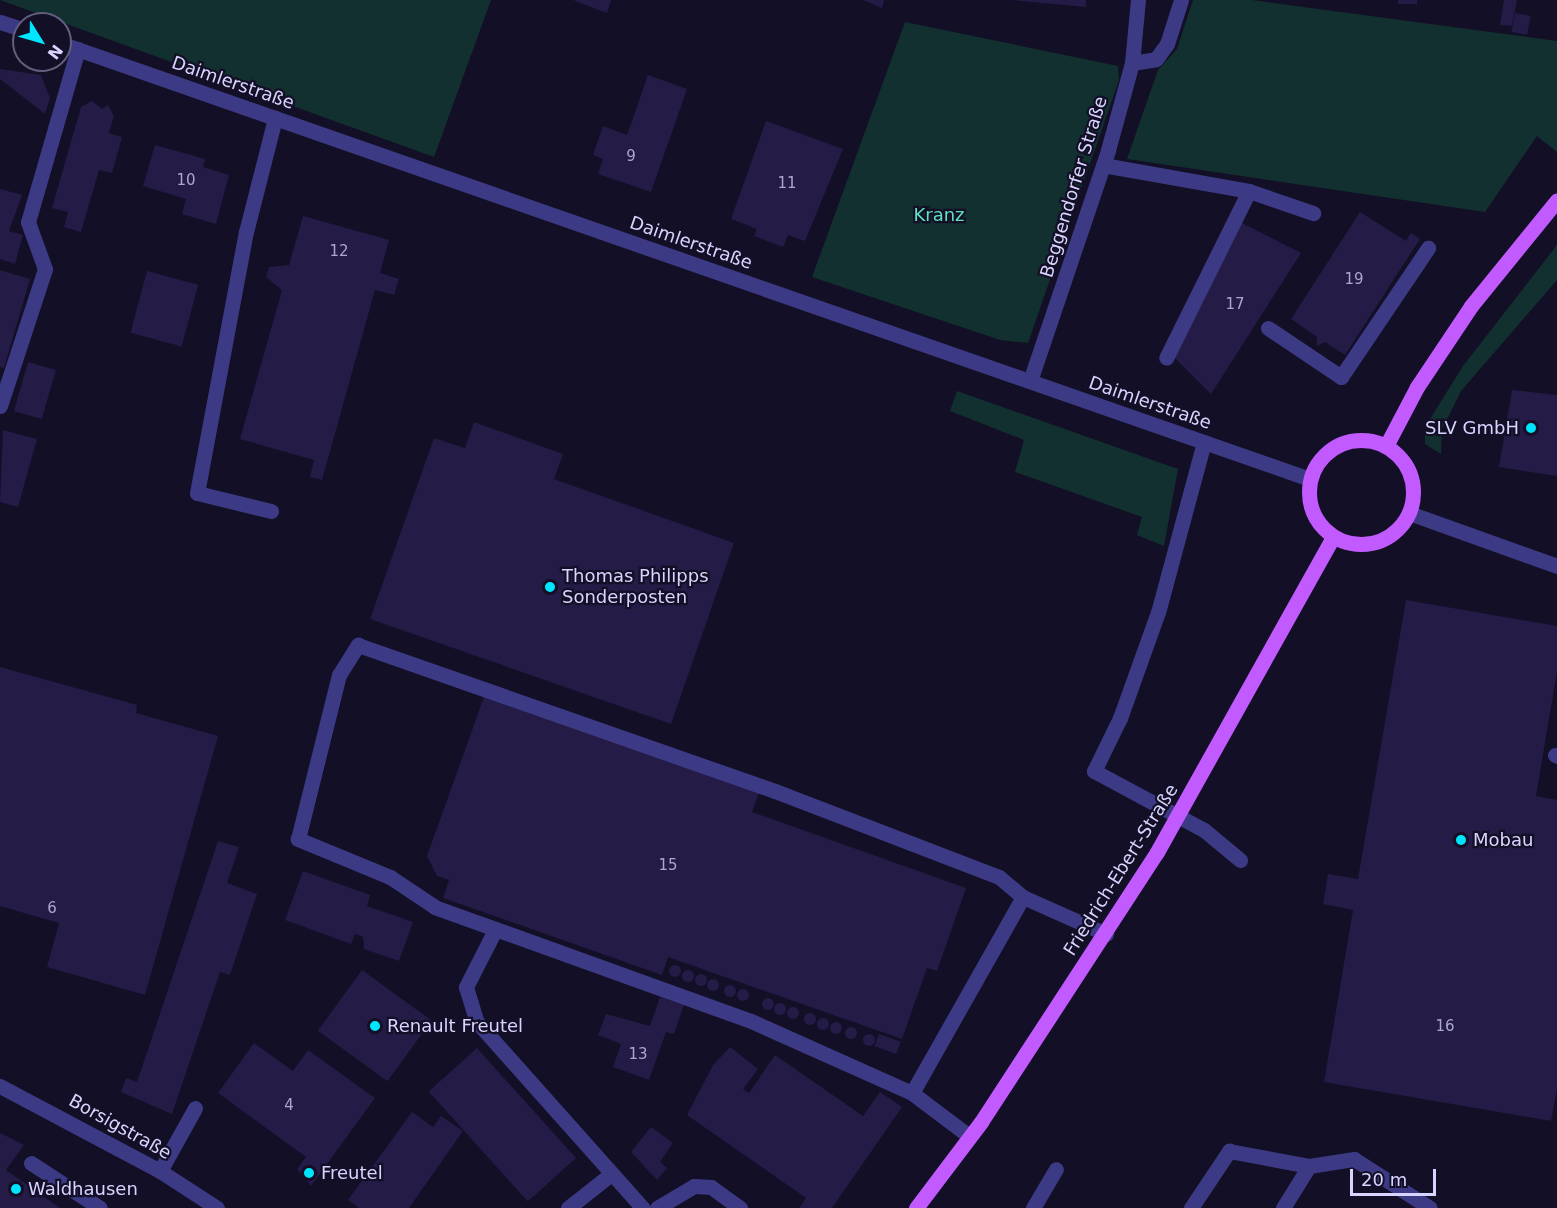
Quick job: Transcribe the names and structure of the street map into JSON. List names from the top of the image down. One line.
{"streets":{"main road":["Friedrich-Ebert-Straße"],"street":["Daimlerstraße","Beggendorfer Straße","Borsigstraße"]},"crossings":[["Daimlerstraße","Beggendorfer Straße"],["Daimlerstraße","Friedrich-Ebert-Straße"]],"parks":["Kranz"],"places":["SLV GmbH","Thomas Philipps Sonderposten","Mobau","Renault Freutel","Freutel","Waldhausen"],"house_numbers":["9","10","11","12","19","17","15","6","16","13","4"],"scale_bar":"20 m","north":"bottom right"}
